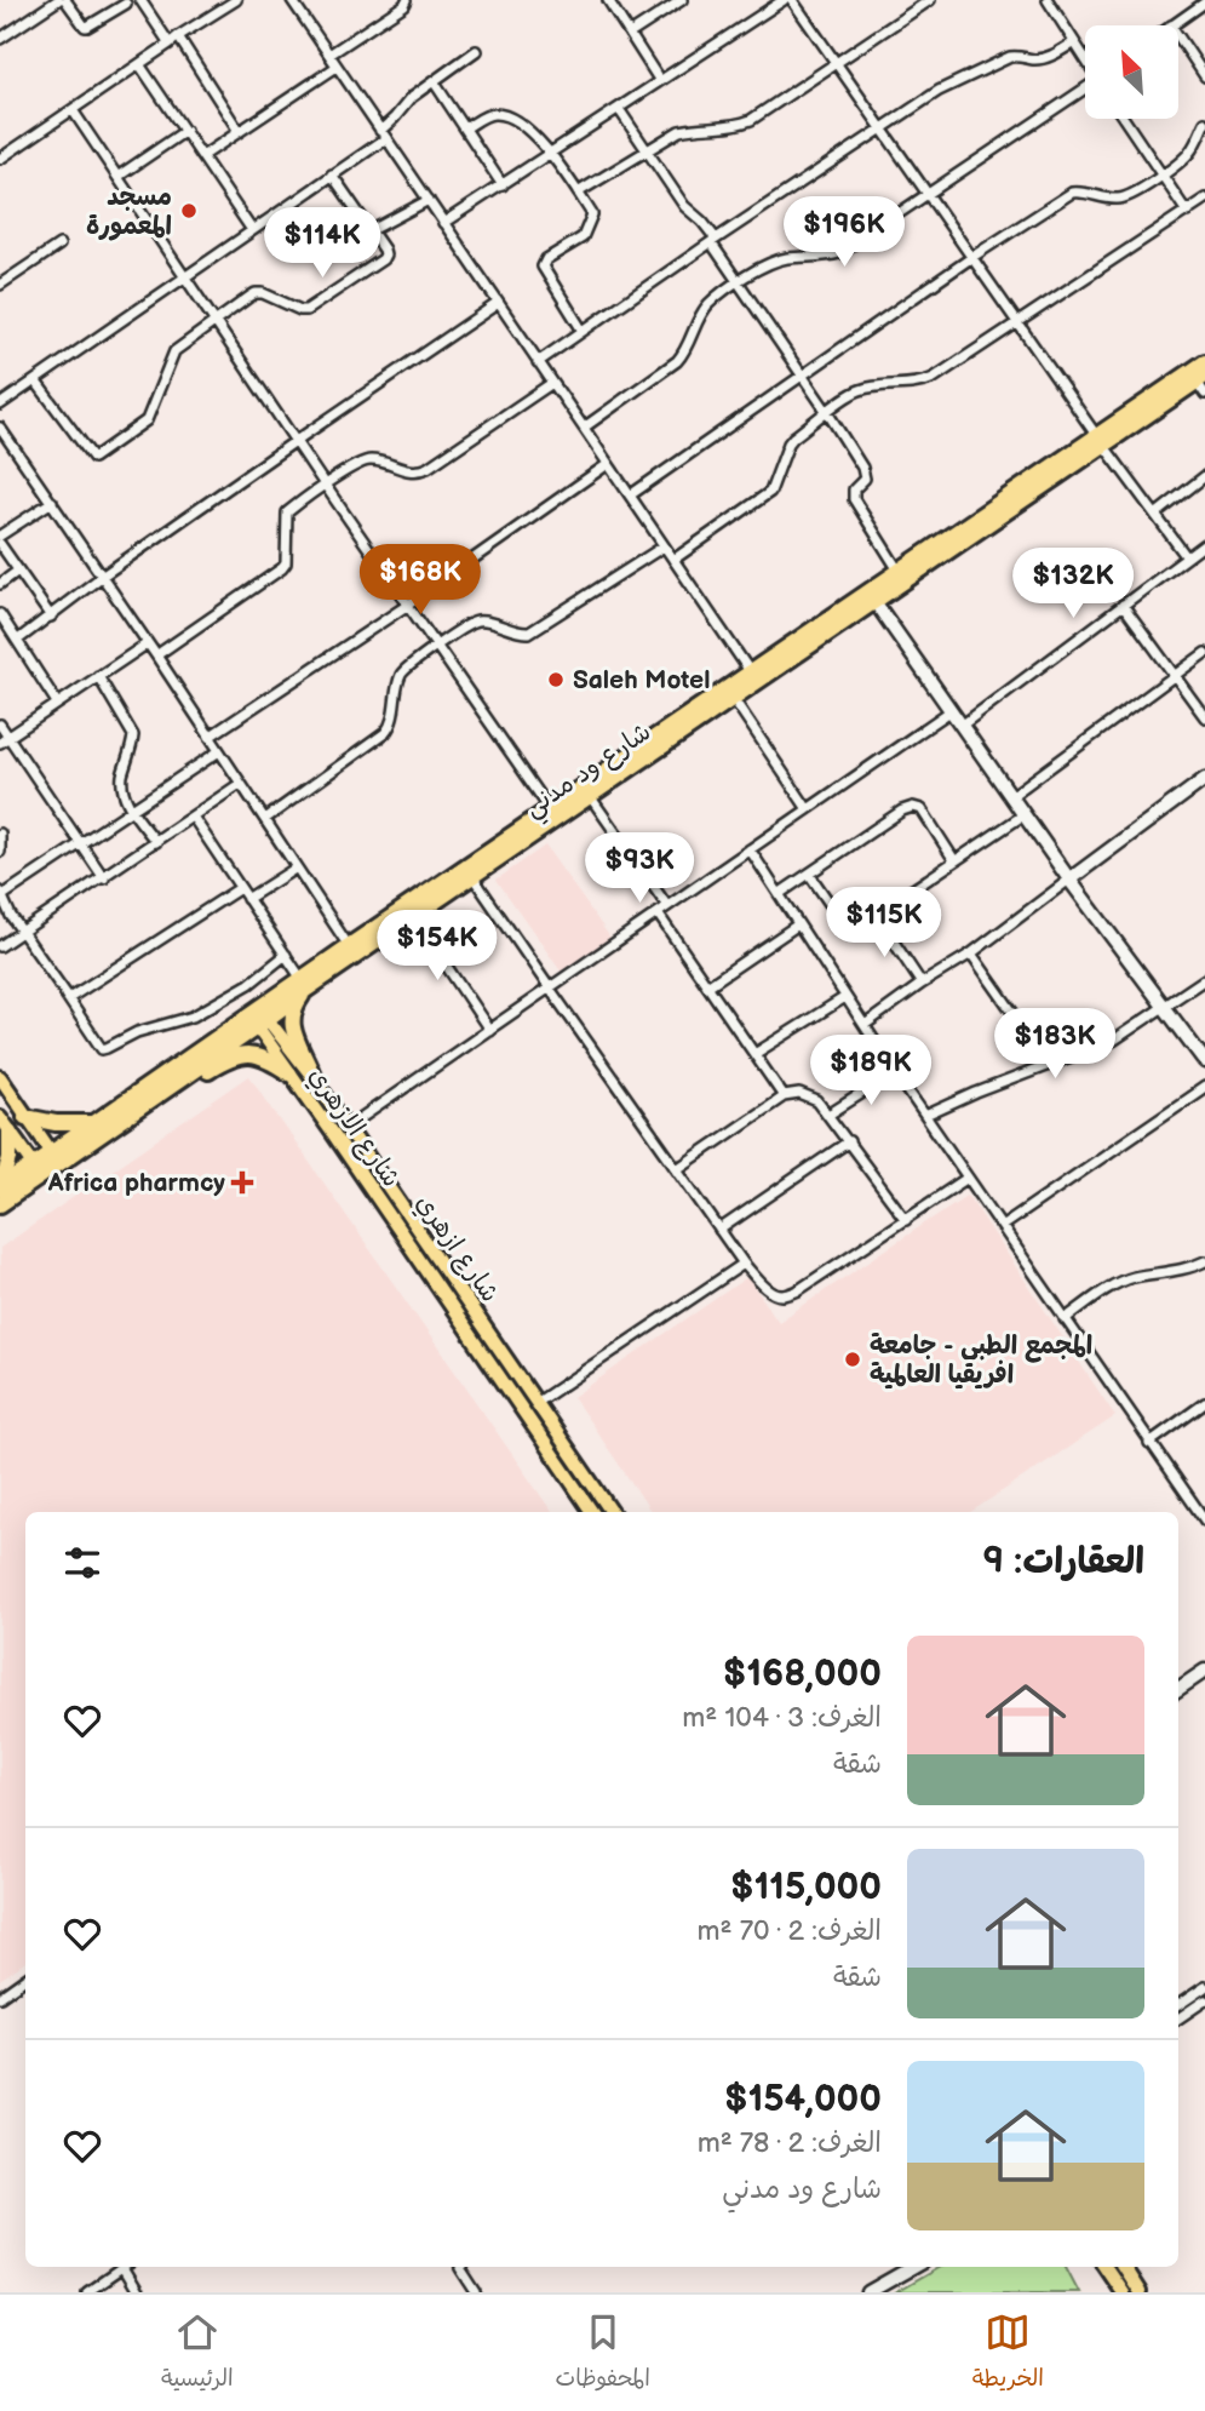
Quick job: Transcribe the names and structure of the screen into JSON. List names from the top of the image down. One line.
{"streets":{"highway":["شارع ود مدني"],"main road":["شارع الازهري","شارع ازهري"]},"crossings":[["شارع ود مدني","شارع الازهري"],["شارع ود مدني","شارع ازهري"],["شارع الازهري","شارع ازهري"]],"places":{"other":["مسجد المعمورة","Saleh Motel","المجمع الطبي - جامعة افريقيا العالمية"],"health":["Africa pharmcy"]},"north":"top left","page":{"price":["$196K","$114K","$168K","$132K","$93K","$115K","$154K","$183K","$189K"],"heading":"العقارات: 9","list":[{"name":"$168,000","note":"الغرف: 3 · 104 m² · شقة"},{"name":"$115,000","note":"الغرف: 2 · 70 m² · شقة"},{"name":"$154,000","note":"الغرف: 2 · 78 m² · شارع ود مدني"}],"tabs":["الخريطة","المحفوظات","الرئيسية"]}}
